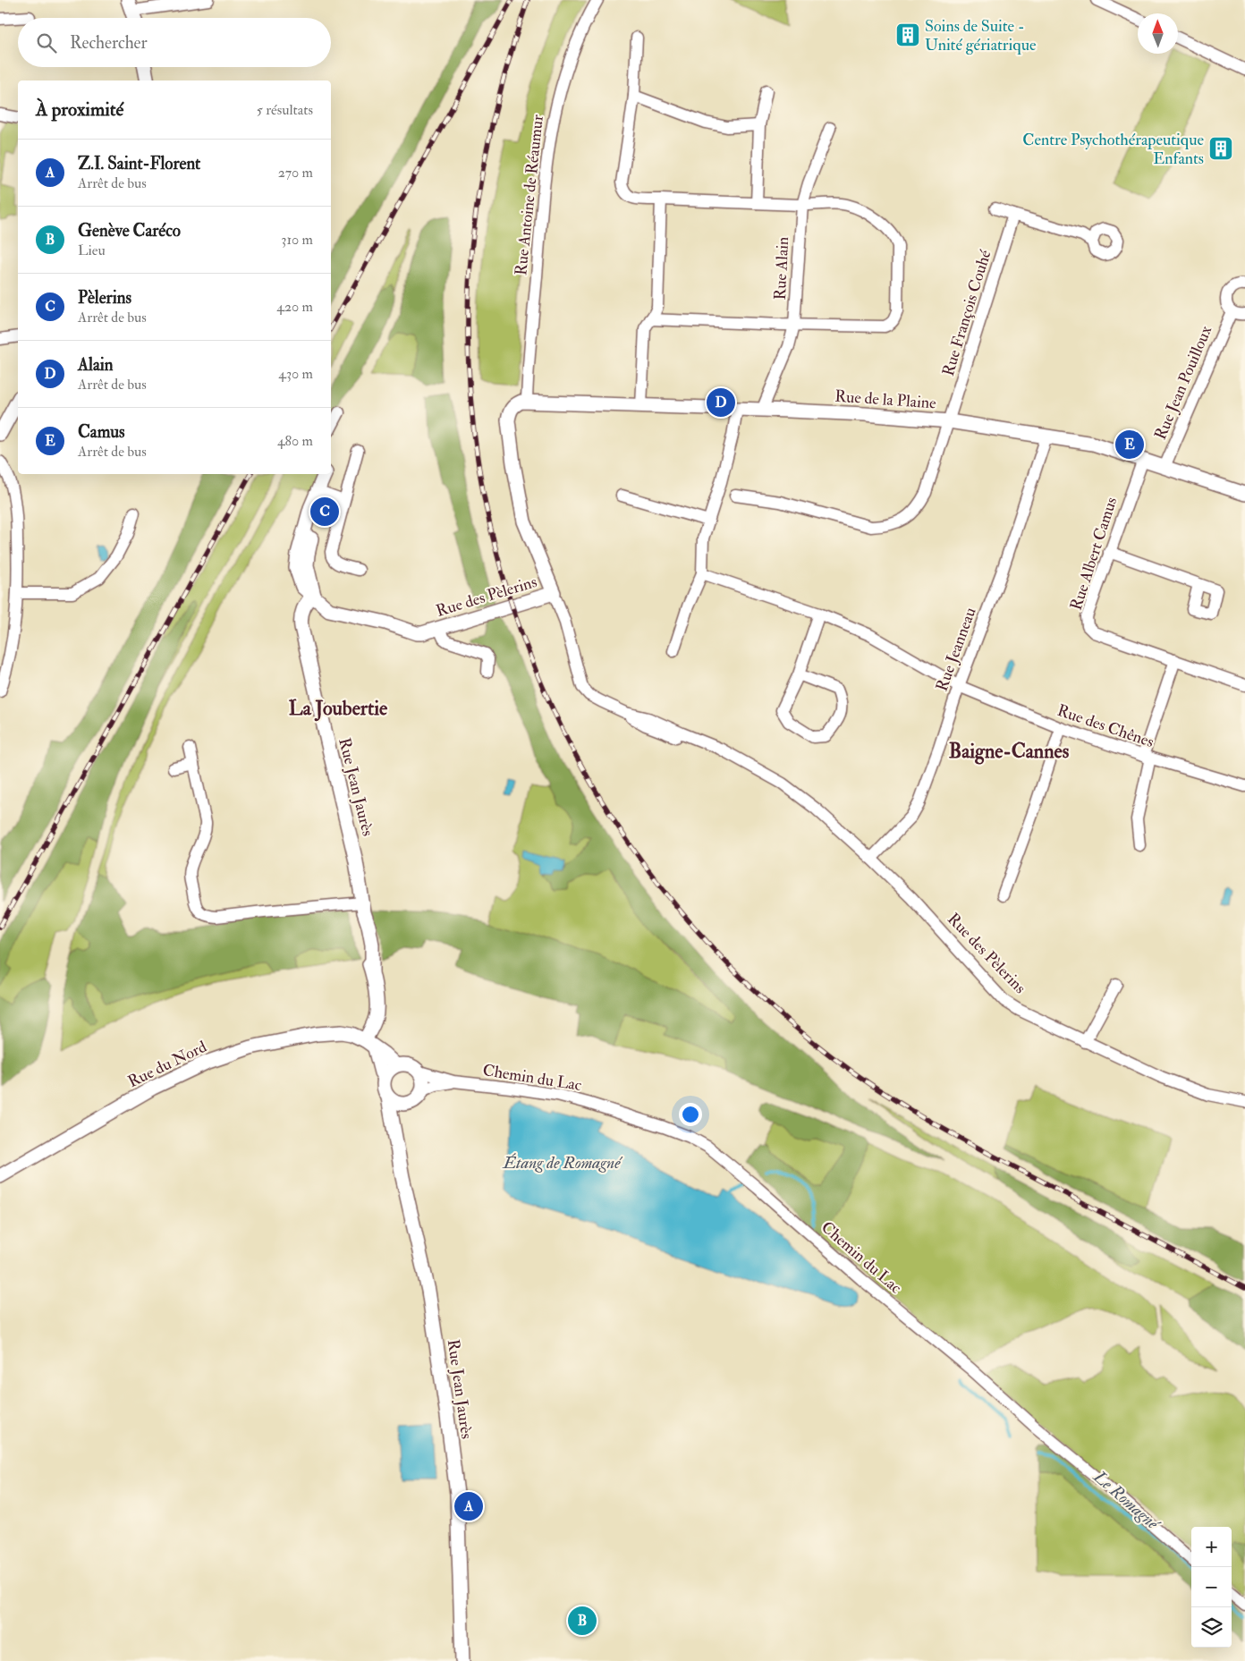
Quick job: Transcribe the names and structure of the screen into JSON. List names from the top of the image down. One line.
{"streets":{"street":["Rue Antoine de Réaumur","Rue Alain","Rue François Couhé","Rue Jean Pouilloux","Rue de la Plaine","Rue Albert Camus","Rue des Pèlerins","Rue Jeanneau","Rue des Chênes","Rue Jean Jaurès","Rue du Nord","Chemin du Lac"]},"crossings":[["Rue Antoine de Réaumur","Rue de la Plaine"],["Rue Alain","Rue de la Plaine"],["Rue François Couhé","Rue de la Plaine"],["Rue Jean Pouilloux","Rue de la Plaine"],["Rue de la Plaine","Rue Albert Camus"],["Rue de la Plaine","Rue Jeanneau"],["Rue des Pèlerins","Rue Jeanneau"],["Rue des Pèlerins","Rue Jean Jaurès"],["Rue Jeanneau","Rue des Chênes"],["Rue Jean Jaurès","Rue du Nord"],["Rue Jean Jaurès","Chemin du Lac"]],"districts":["La Joubertie","Baigne-Cannes"],"water":["Étang de Romagné","Le Romagné"],"places":{"building":["Soins de Suite - Unité gériatrique","Centre Psychothérapeutique Enfants"]},"north":"top","page":{"search":"Rechercher","heading":["À proximité","5 résultats"],"list":[{"mark":"A","name":"Z.I. Saint-Florent","note":"Arrêt de bus","value":"270 m"},{"mark":"B","name":"Genève Caréco","note":"Lieu","value":"310 m"},{"mark":"C","name":"Pèlerins","note":"Arrêt de bus","value":"420 m"},{"mark":"D","name":"Alain","note":"Arrêt de bus","value":"430 m"},{"mark":"E","name":"Camus","note":"Arrêt de bus","value":"480 m"}],"pins":["D","E","C","A","B"],"map_buttons":["+","−"]}}
